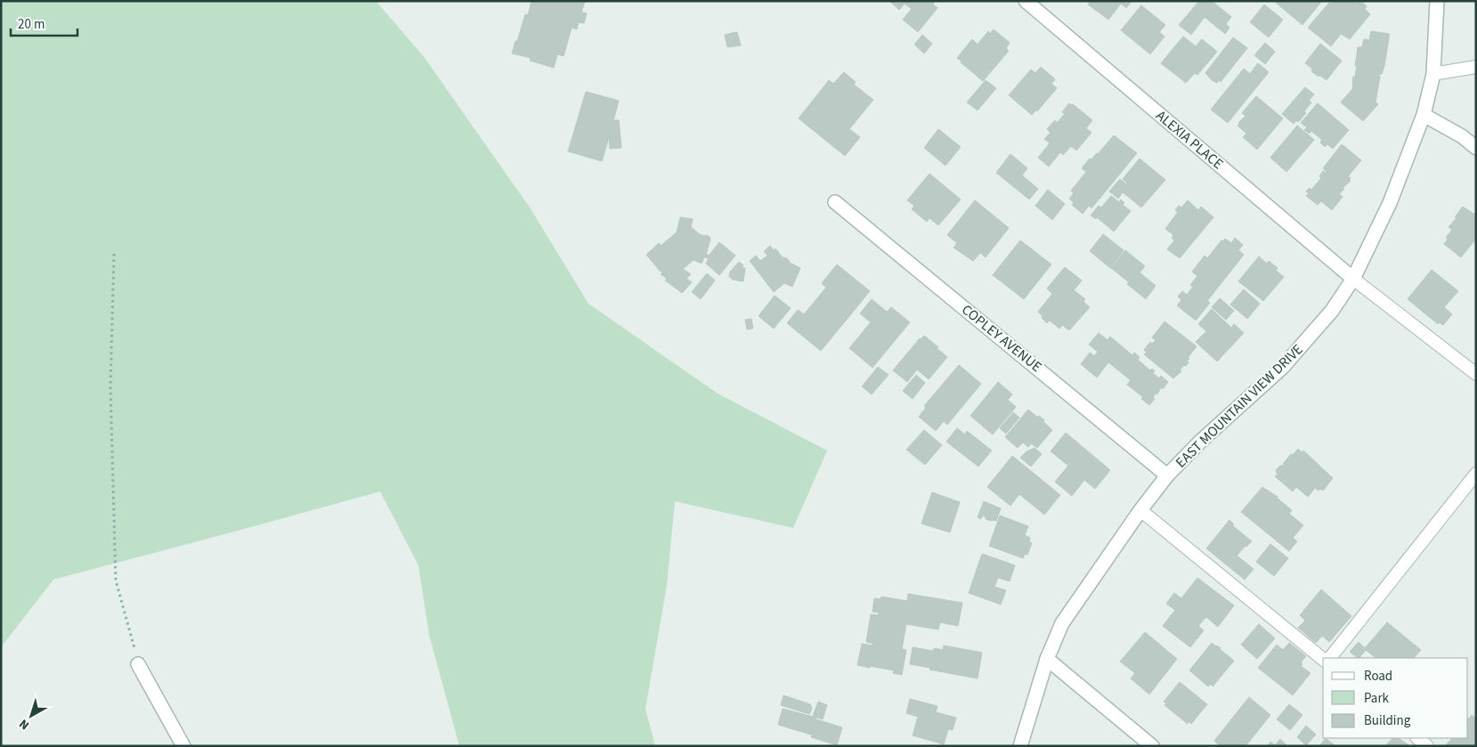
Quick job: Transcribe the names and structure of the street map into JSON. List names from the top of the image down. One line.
{"streets":{"street":["ALEXIA PLACE","COPLEY AVENUE","EAST MOUNTAIN VIEW DRIVE"]},"crossings":[["ALEXIA PLACE","EAST MOUNTAIN VIEW DRIVE"],["COPLEY AVENUE","EAST MOUNTAIN VIEW DRIVE"]],"legend":["Road","Park","Building"],"scale_bar":"20 m","north":"bottom left"}
